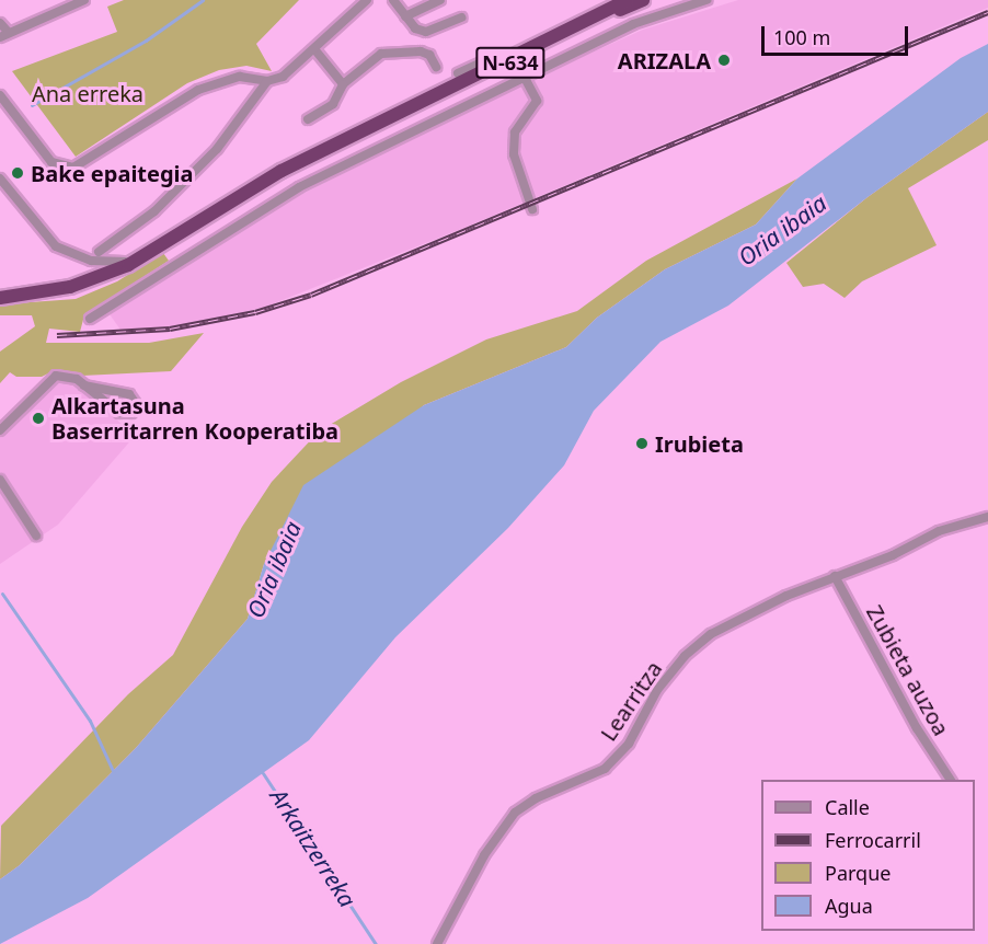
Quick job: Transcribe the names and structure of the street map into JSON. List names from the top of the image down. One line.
{"streets":{"highway":["N-634"],"street":["Zubieta auzoa","Learritza"]},"crossings":[["Zubieta auzoa","Learritza"]],"water":["Oria ibaia","Arkaitzerreka"],"parks":["Ana erreka"],"places":["ARIZALA","Bake epaitegia","Alkartasuna Baserritarren Kooperatiba","Irubieta"],"legend":["Calle","Ferrocarril","Parque","Agua"],"scale_bar":"100 m"}
